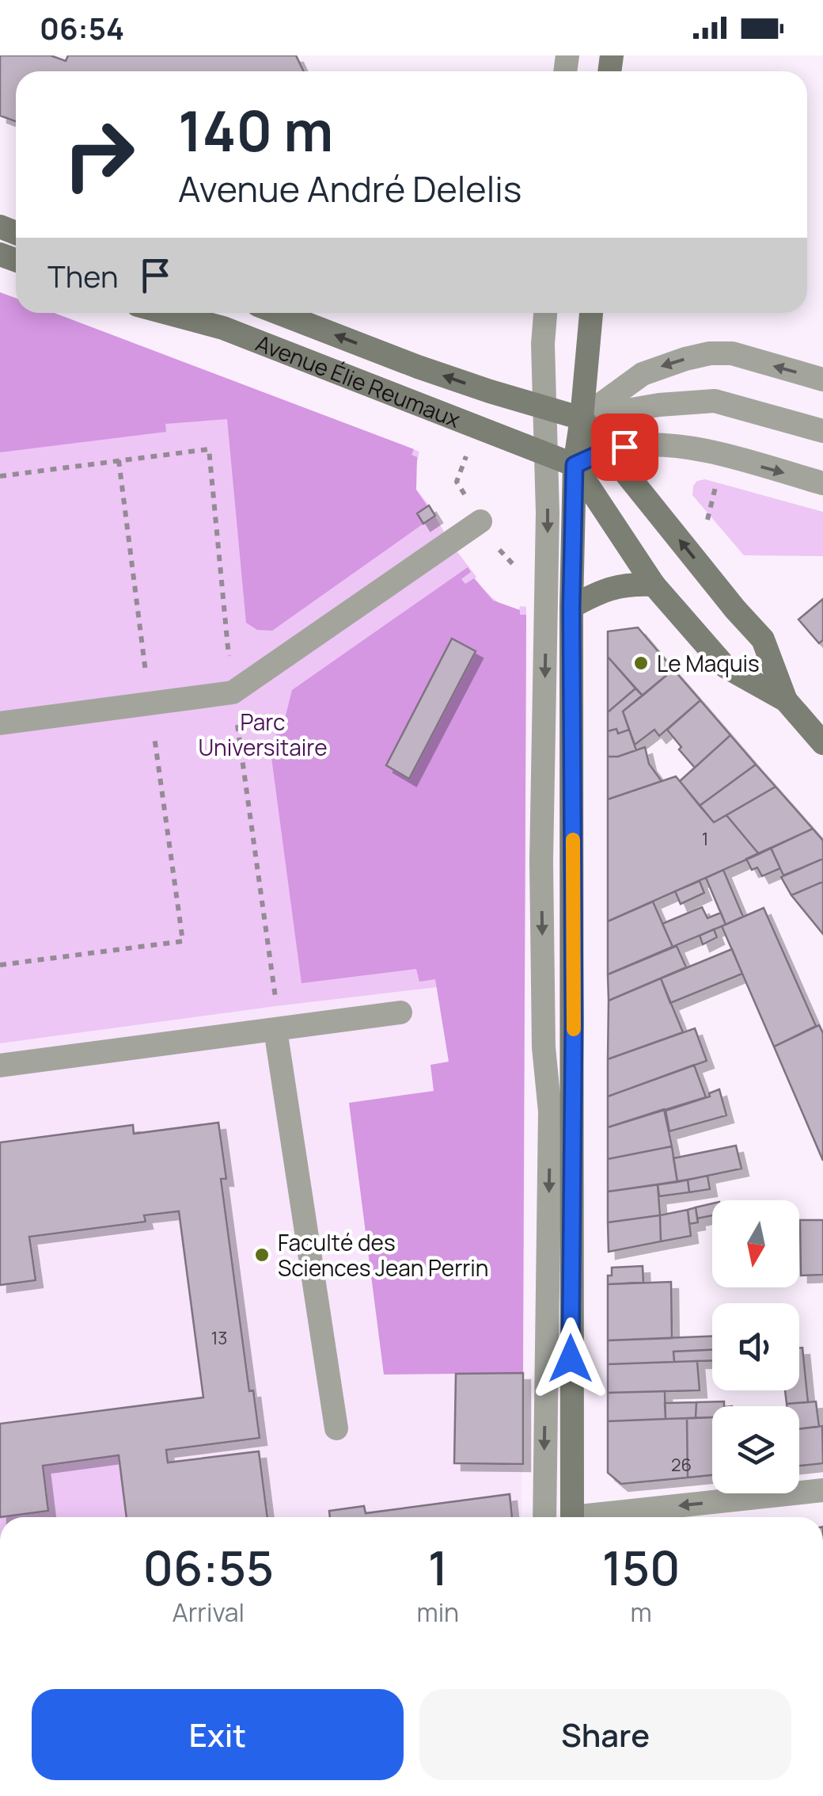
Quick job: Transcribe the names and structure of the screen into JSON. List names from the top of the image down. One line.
{"streets":{"main road":["Avenue Élie Reumaux"]},"parks":["Parc Universitaire"],"places":["Le Maquis","Faculté des Sciences Jean Perrin"],"house_numbers":["1","13","26"],"north":"bottom","page":{"status":"06:54","turn":["140 m","Avenue André Delelis"],"then":"Then","eta":["06:55","Arrival","1","min","150","m"],"buttons":["Exit","Share"]}}
